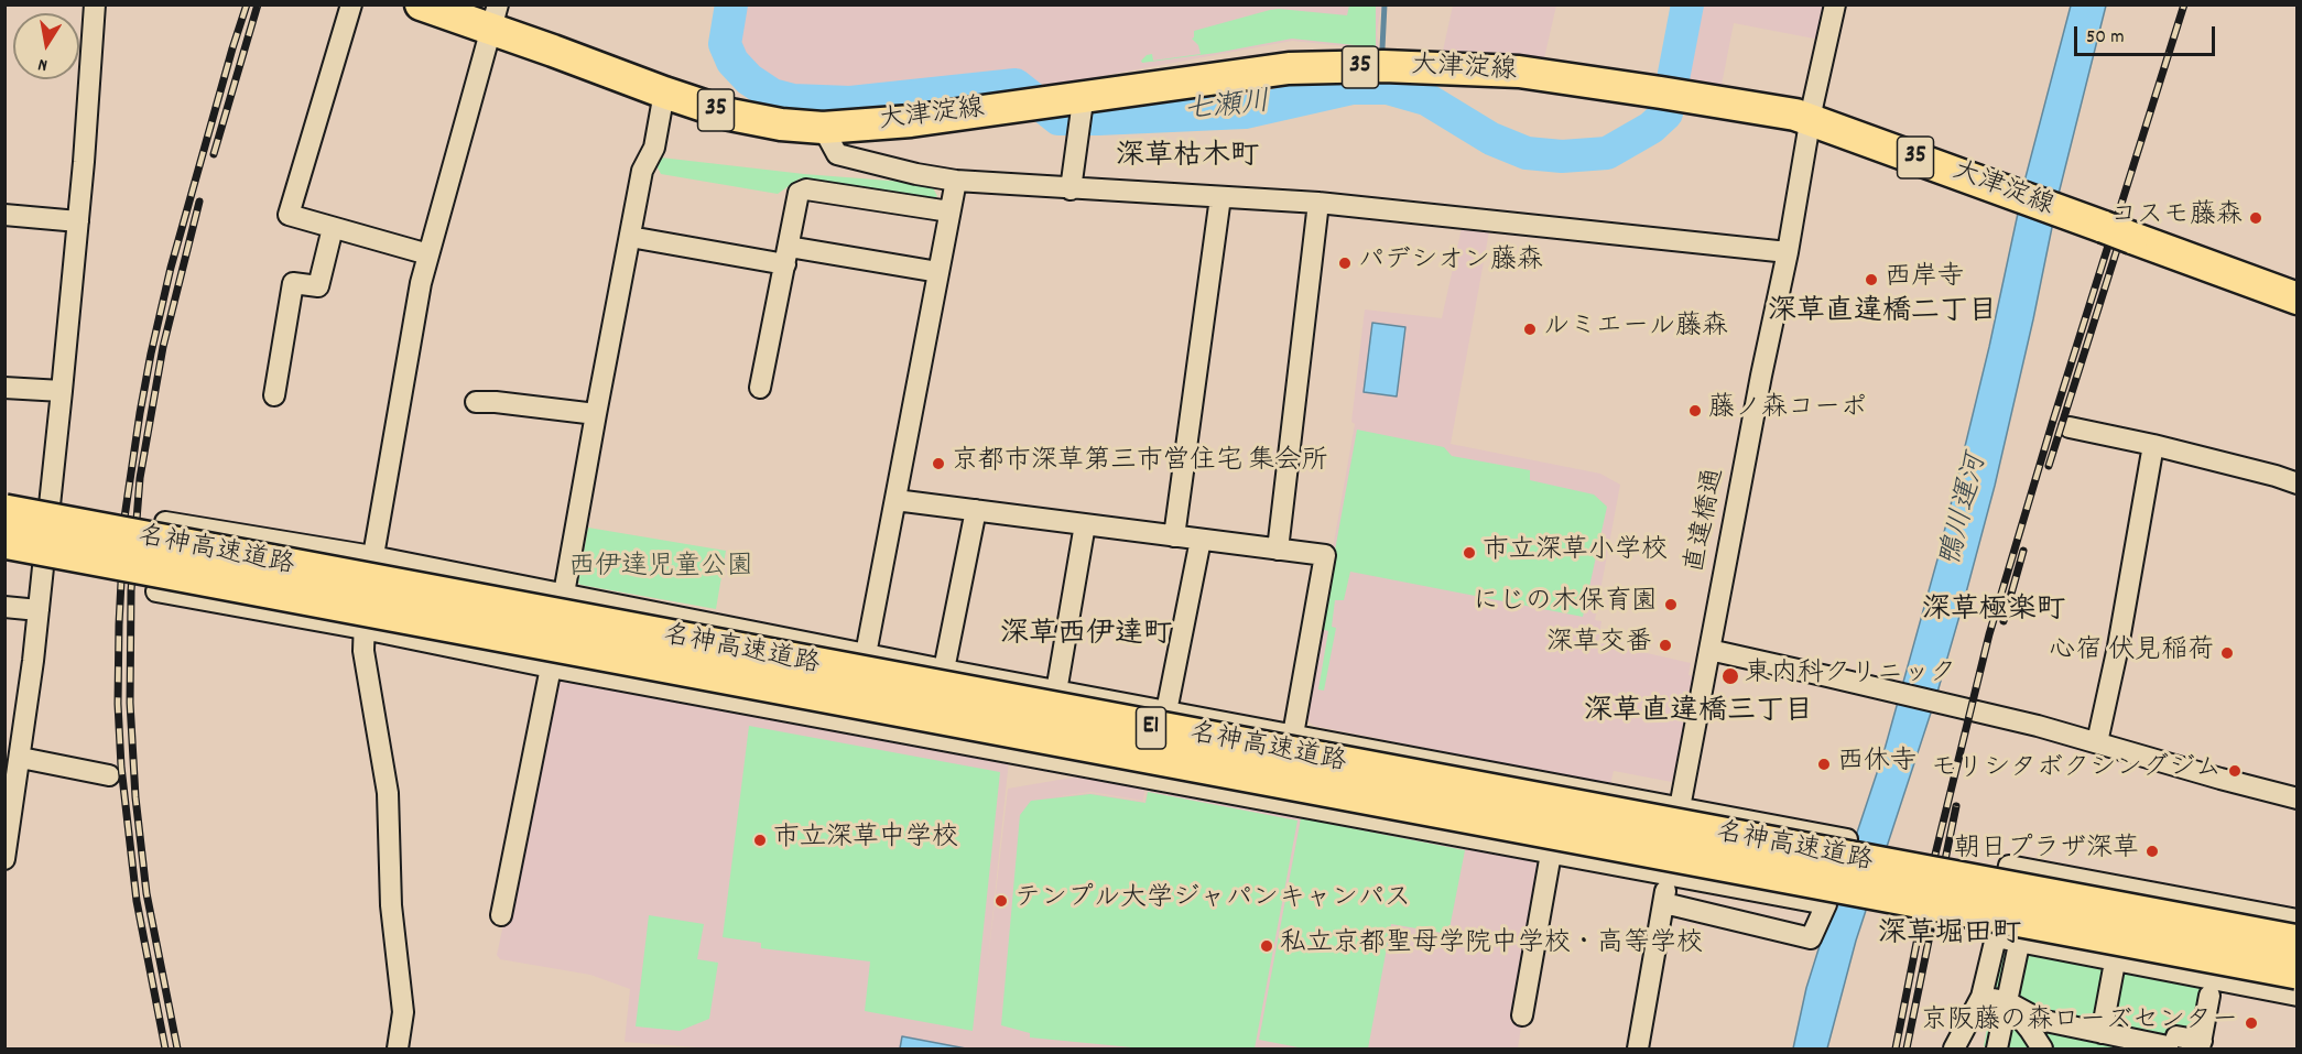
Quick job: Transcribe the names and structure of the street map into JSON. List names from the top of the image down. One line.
{"streets":{"highway":["名神高速道路","E1"],"main road":["35","大津淀線"],"street":["直違橋通"]},"crossings":[["大津淀線","直違橋通"]],"districts":["深草枯木町","深草直違橋二丁目","深草極楽町","深草西伊達町","深草直違橋三丁目","深草堀田町"],"water":["七瀬川","鴨川運河"],"parks":["西伊達児童公園"],"places":["コスモ藤森","パデシオン藤森","西岸寺","ルミエール藤森","藤ノ森コーポ","京都市深草第三市営住宅 集会所","市立深草小学校","にじの木保育園","深草交番","心宿 伏見稲荷","東内科クリニック","西休寺","モリシタボクシングジム","市立深草中学校","朝日プラザ深草","テンプル大学ジャパンキャンパス","私立京都聖母学院中学校・高等学校","京阪藤の森ローズセンター"],"scale_bar":"50 m","north":"bottom"}
